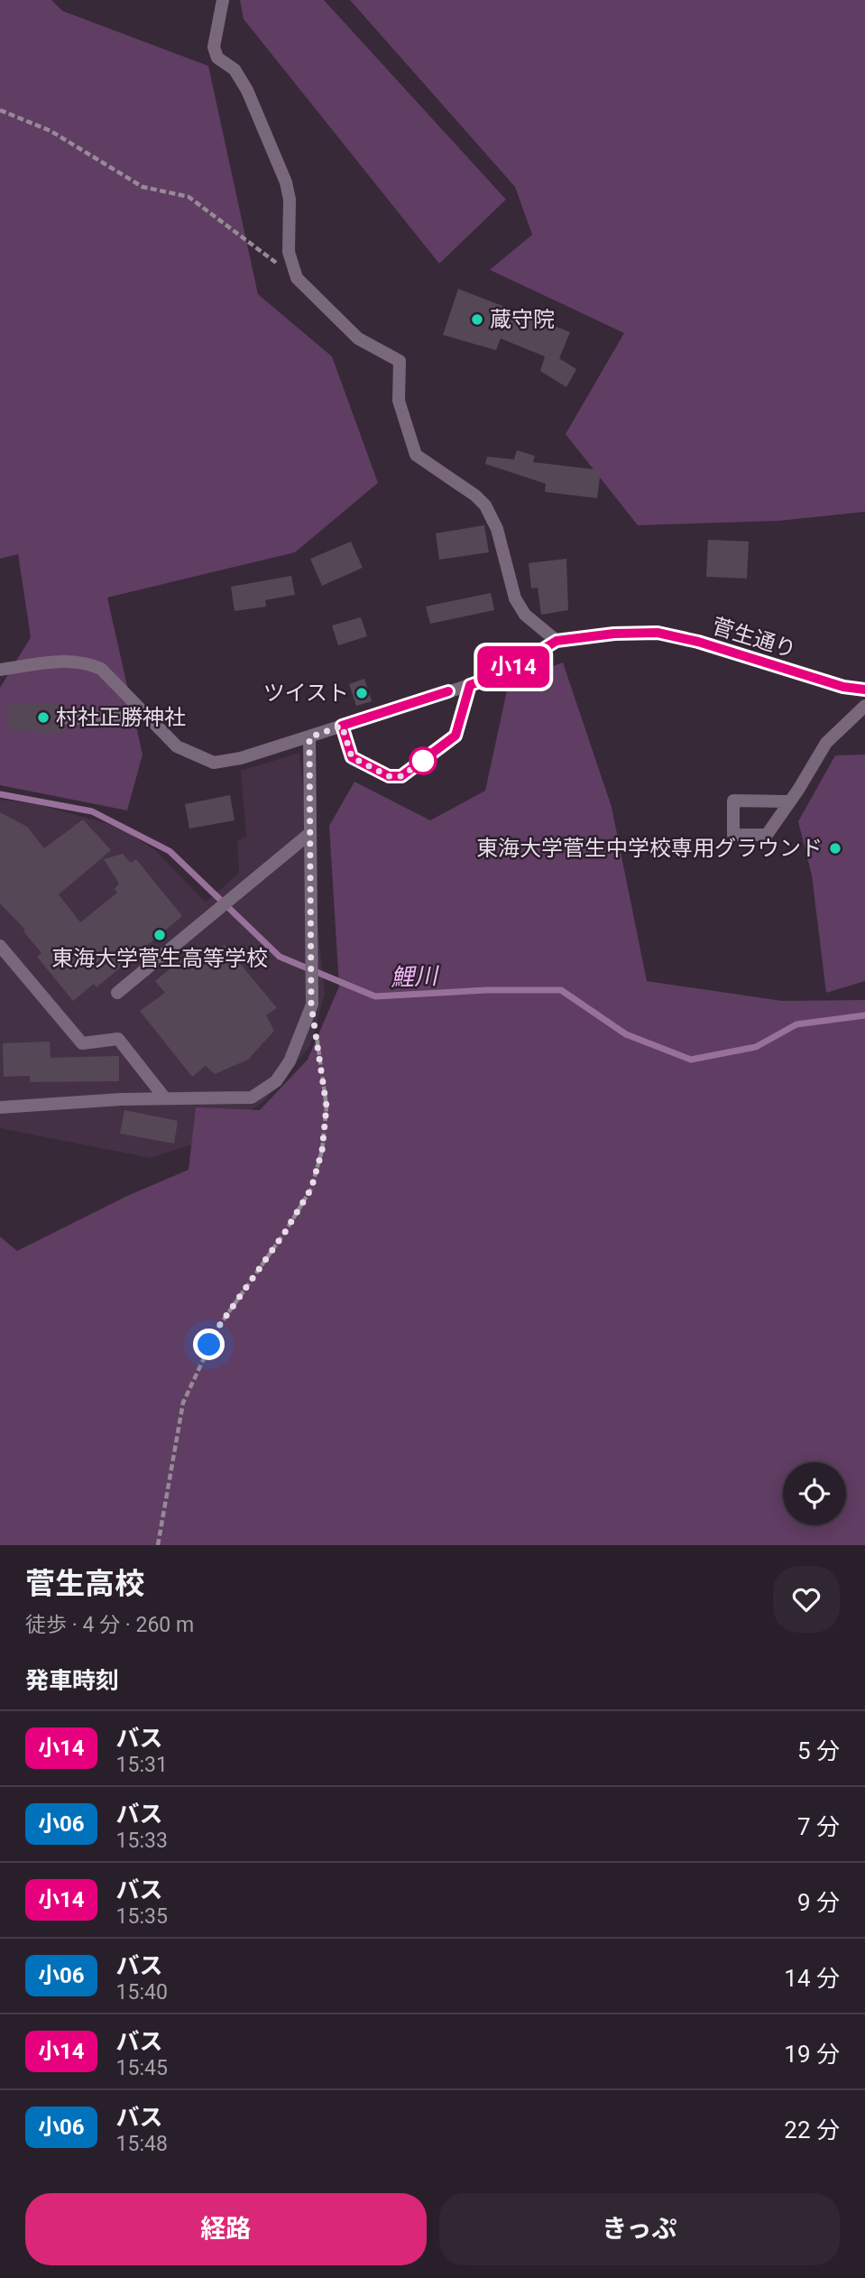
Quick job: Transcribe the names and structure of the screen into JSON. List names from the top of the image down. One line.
{"streets":{"street":["菅生通り"]},"water":["鯉川"],"places":["蔵守院","ツイスト","村社正勝神社","東海大学菅生中学校専用グラウンド","東海大学菅生高等学校"],"lines":["bus line 小14"],"page":{"on_map":"小14","heading":[["菅生高校","徒歩 · 4 分 · 260 m"],"発車時刻"],"list":[{"mark":"小14","name":"バス","note":"15:31","value":"5 分"},{"mark":"小06","name":"バス","note":"15:33","value":"7 分"},{"mark":"小14","name":"バス","note":"15:35","value":"9 分"},{"mark":"小06","name":"バス","note":"15:40","value":"14 分"},{"mark":"小14","name":"バス","note":"15:45","value":"19 分"},{"mark":"小06","name":"バス","note":"15:48","value":"22 分"}],"buttons":["経路","きっぷ"]}}
